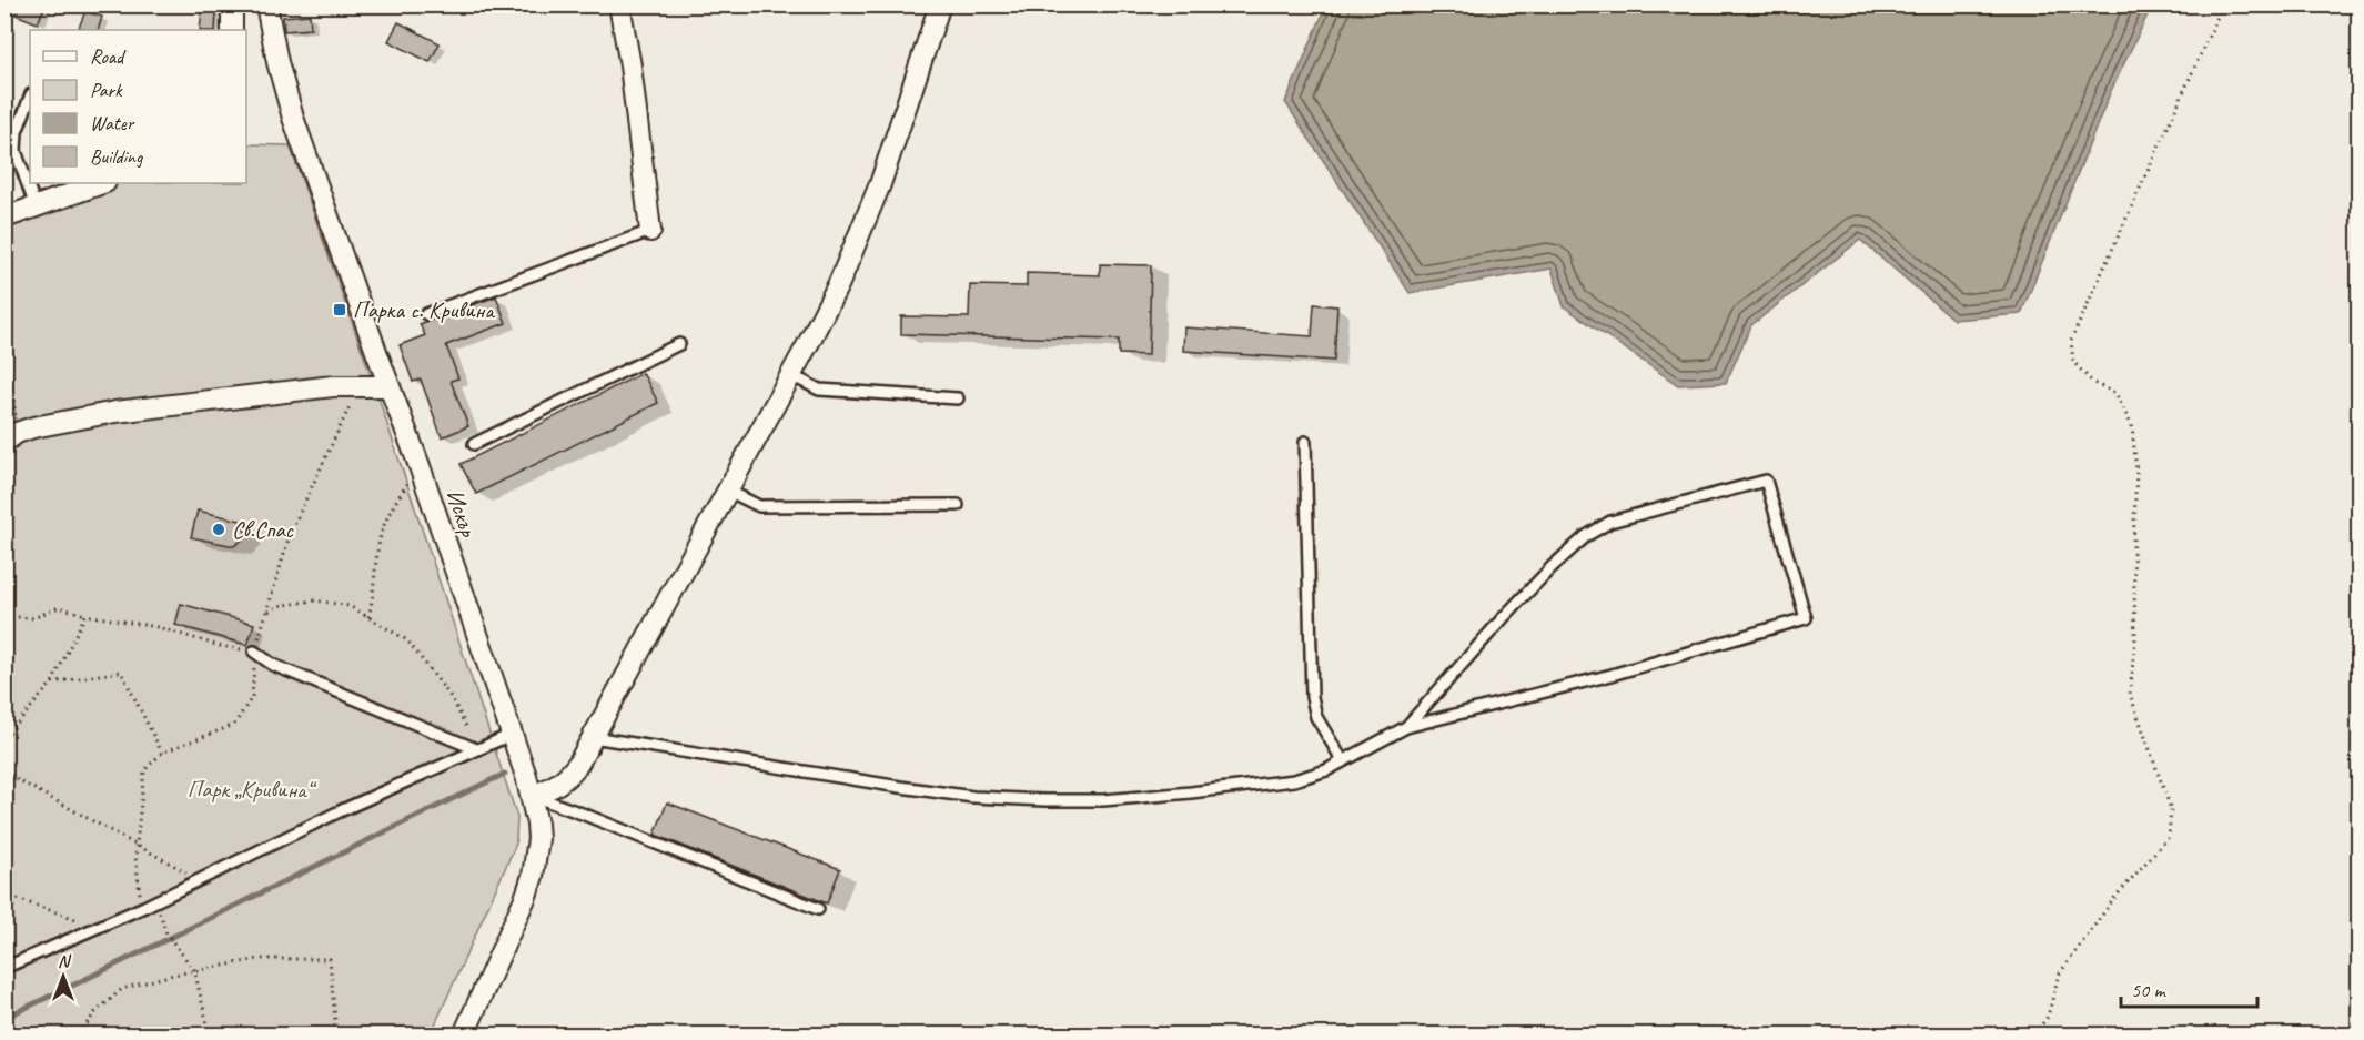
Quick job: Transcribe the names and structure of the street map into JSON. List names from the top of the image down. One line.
{"streets":{"street":["Искър"]},"parks":["Парк „Кривина“"],"places":{"transit":["Парка с. Кривина"],"other":["Св.Спас"]},"legend":["Road","Park","Water","Building"],"scale_bar":"50 m","north":"top"}
